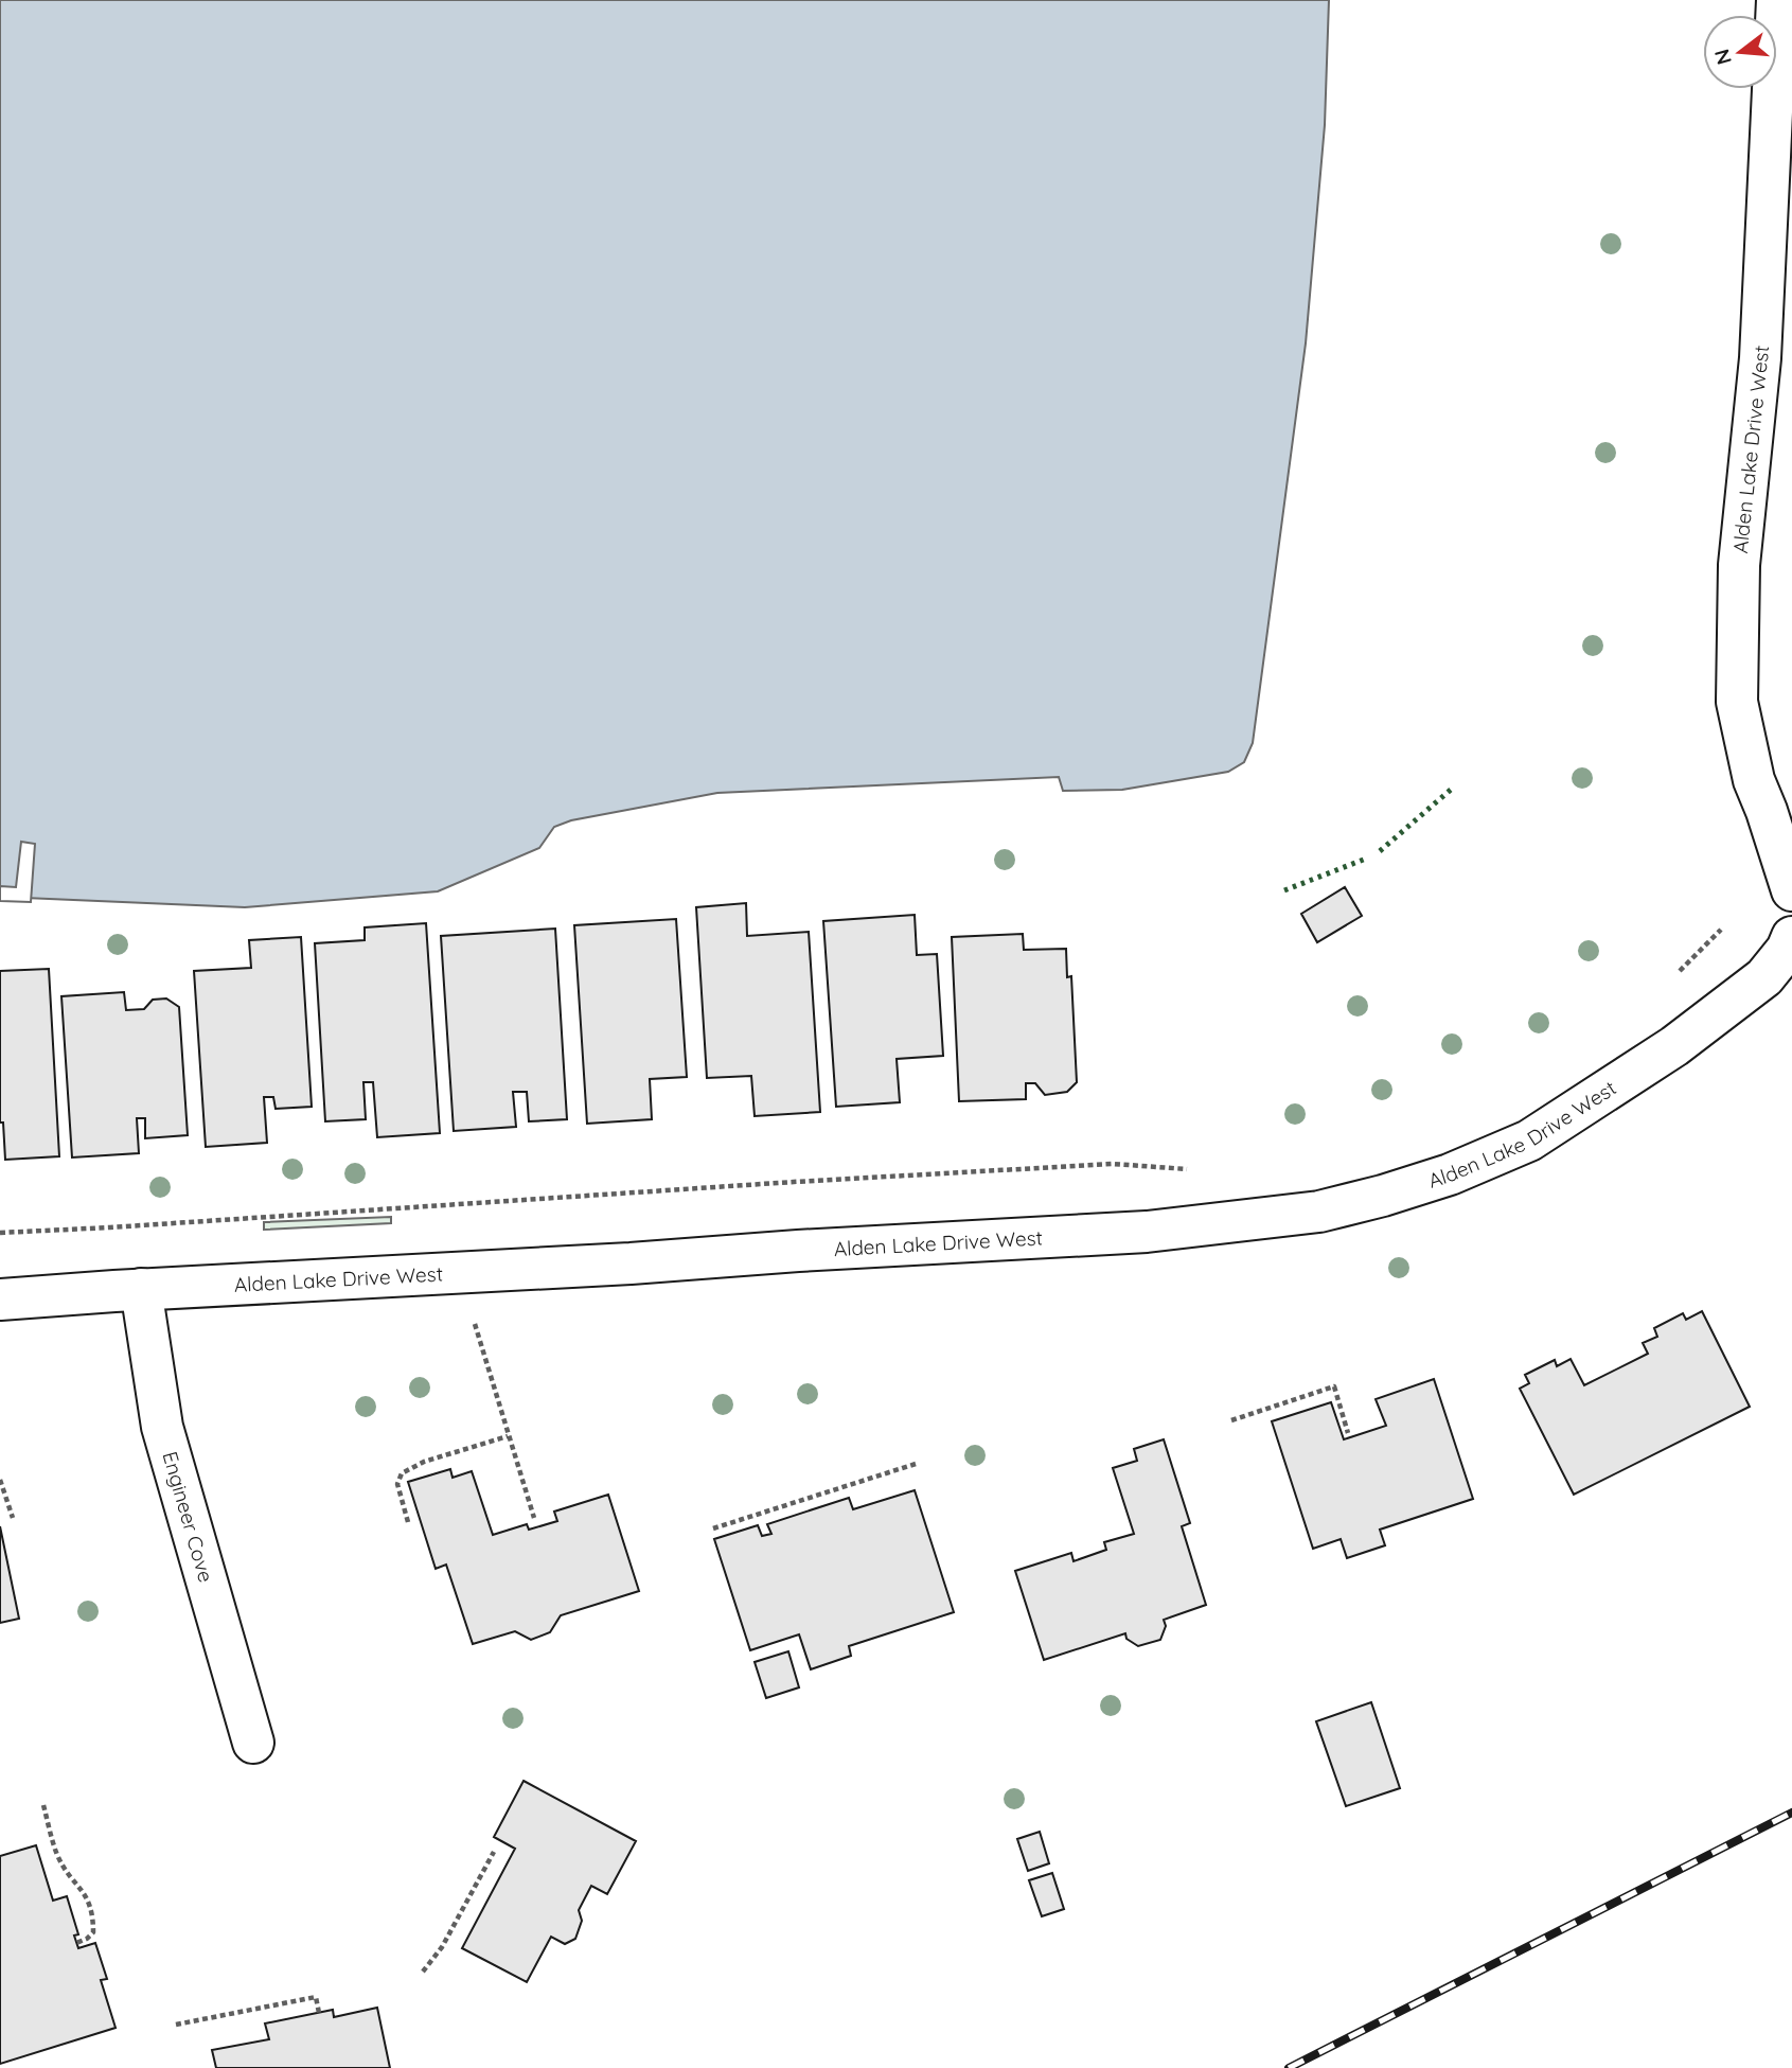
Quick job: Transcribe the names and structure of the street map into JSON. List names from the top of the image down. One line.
{"streets":{"street":["Alden Lake Drive West","Engineer Cove"]},"crossings":[["Alden Lake Drive West","Engineer Cove"]],"north":"left"}
